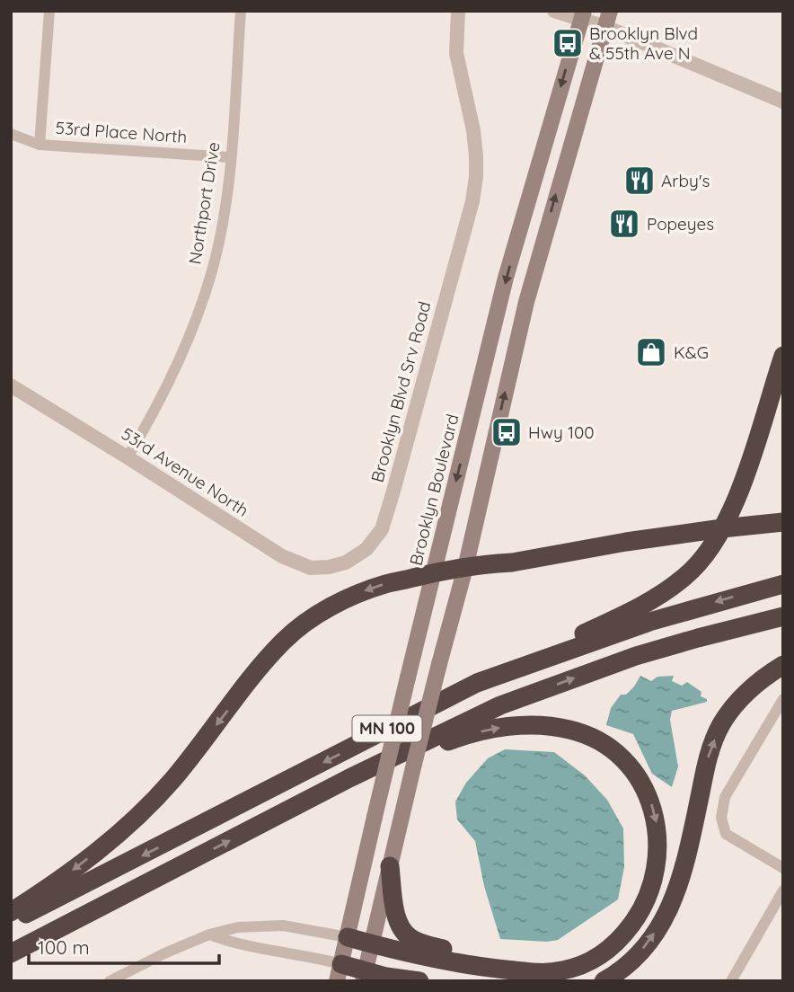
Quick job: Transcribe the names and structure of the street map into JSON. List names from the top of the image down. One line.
{"streets":{"highway":["MN 100"],"main road":["Brooklyn Boulevard"],"street":["53rd Place North","Northport Drive","Brooklyn Blvd Srv Road","53rd Avenue North"]},"crossings":[["53rd Place North","Northport Drive"],["Northport Drive","53rd Avenue North"],["Brooklyn Blvd Srv Road","53rd Avenue North"]],"places":{"bus stop":["Brooklyn Blvd & 55th Ave N","Hwy 100"],"restaurant":["Arby's","Popeyes"],"shop":["K&G"]},"scale_bar":"100 m"}
